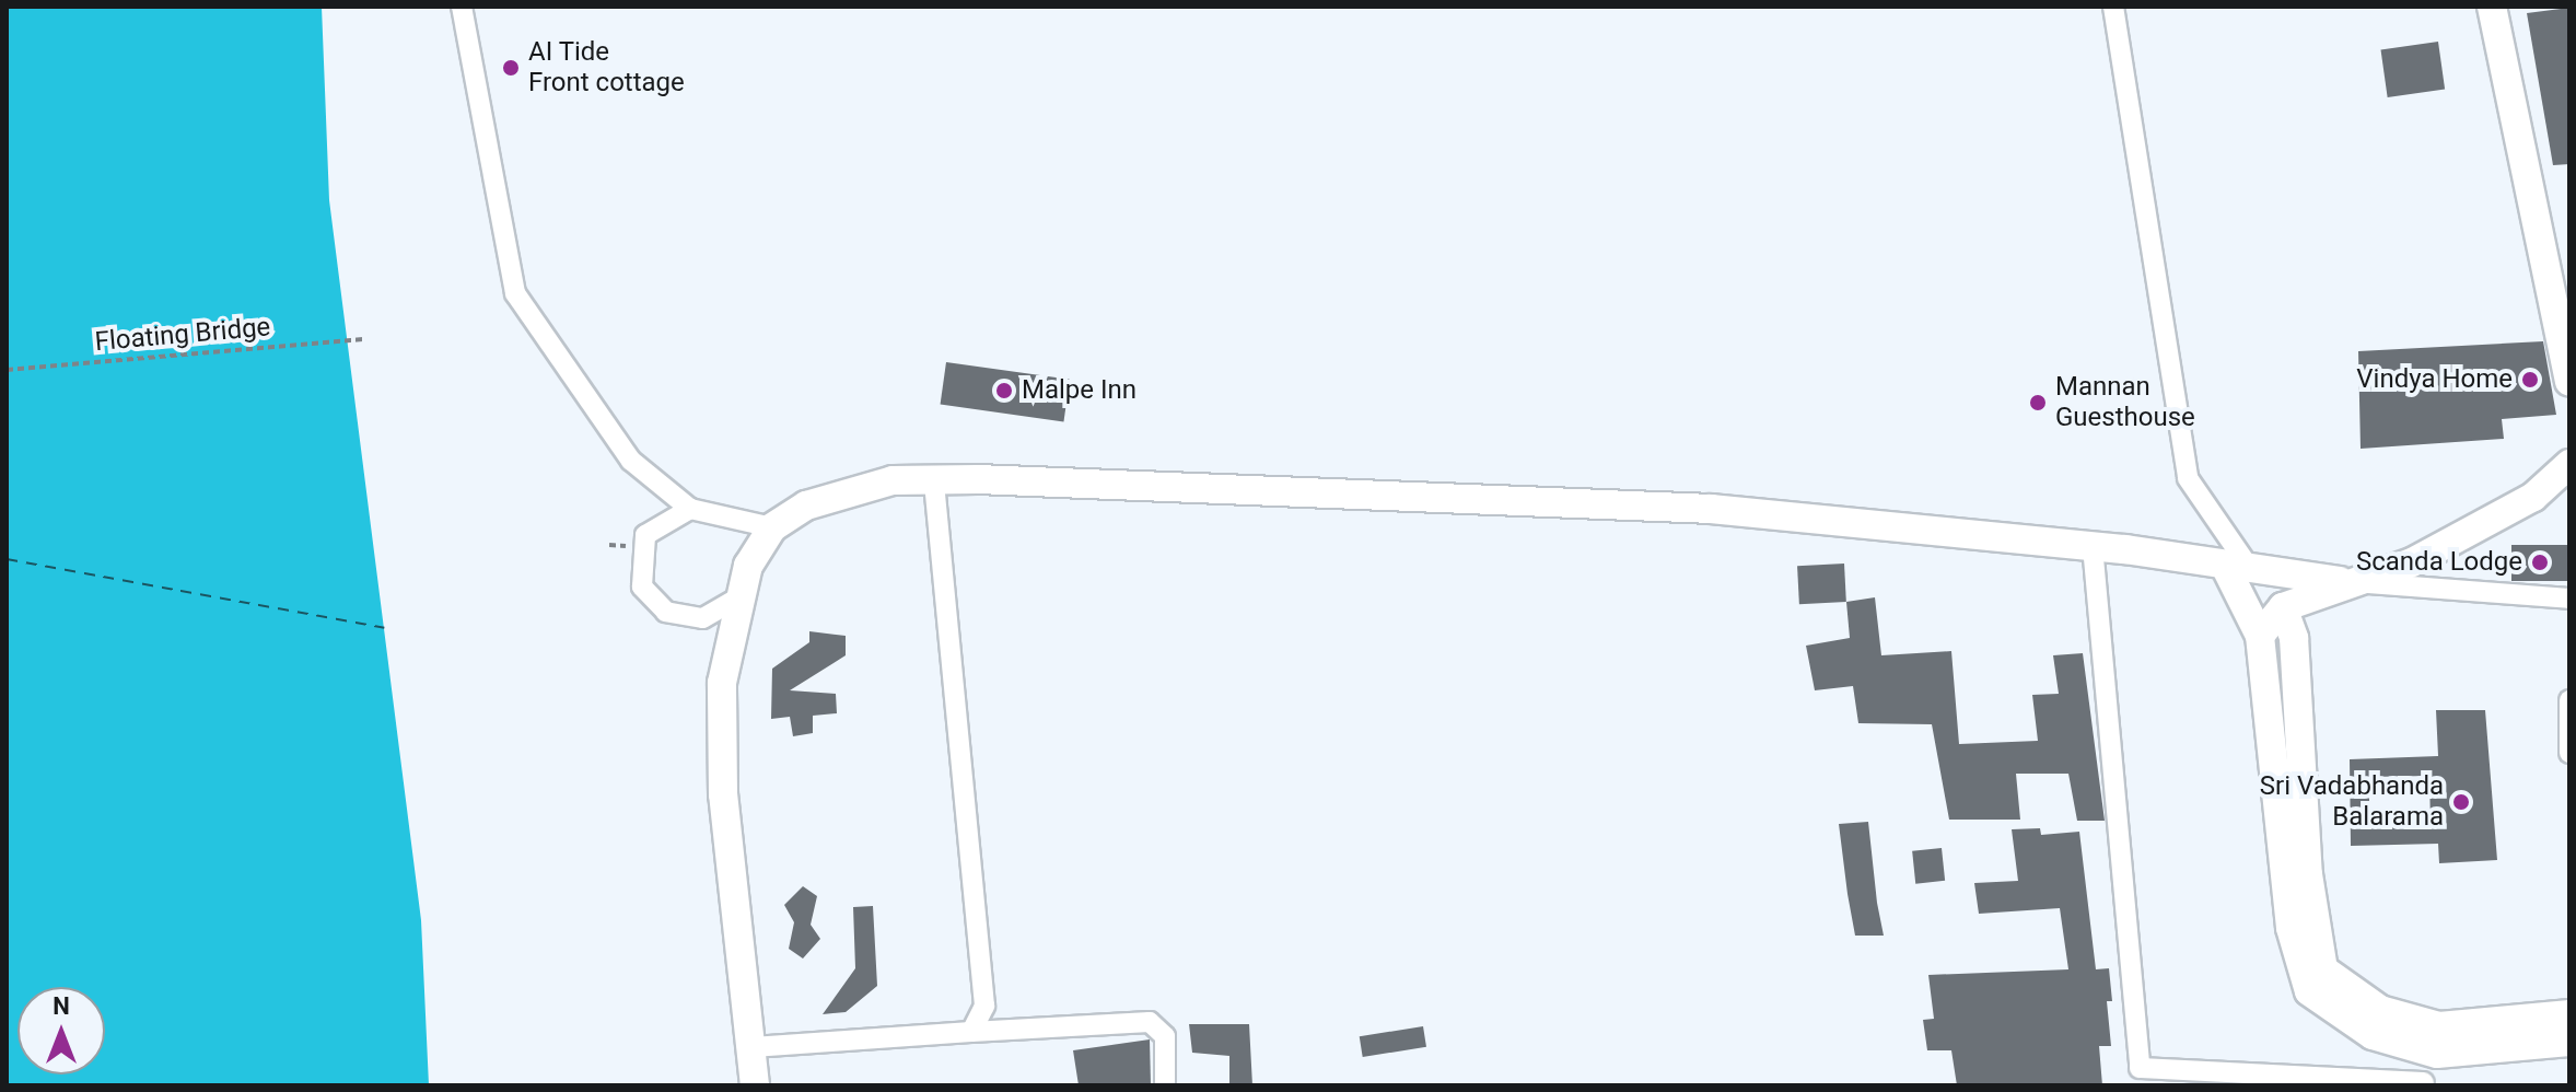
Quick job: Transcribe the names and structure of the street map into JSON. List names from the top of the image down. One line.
{"streets":{"path":["Floating Bridge"]},"places":["AI Tide Front cottage","Vindya Home","Malpe Inn","Mannan Guesthouse","Scanda Lodge","Sri Vadabhanda Balarama"],"north":"top"}
